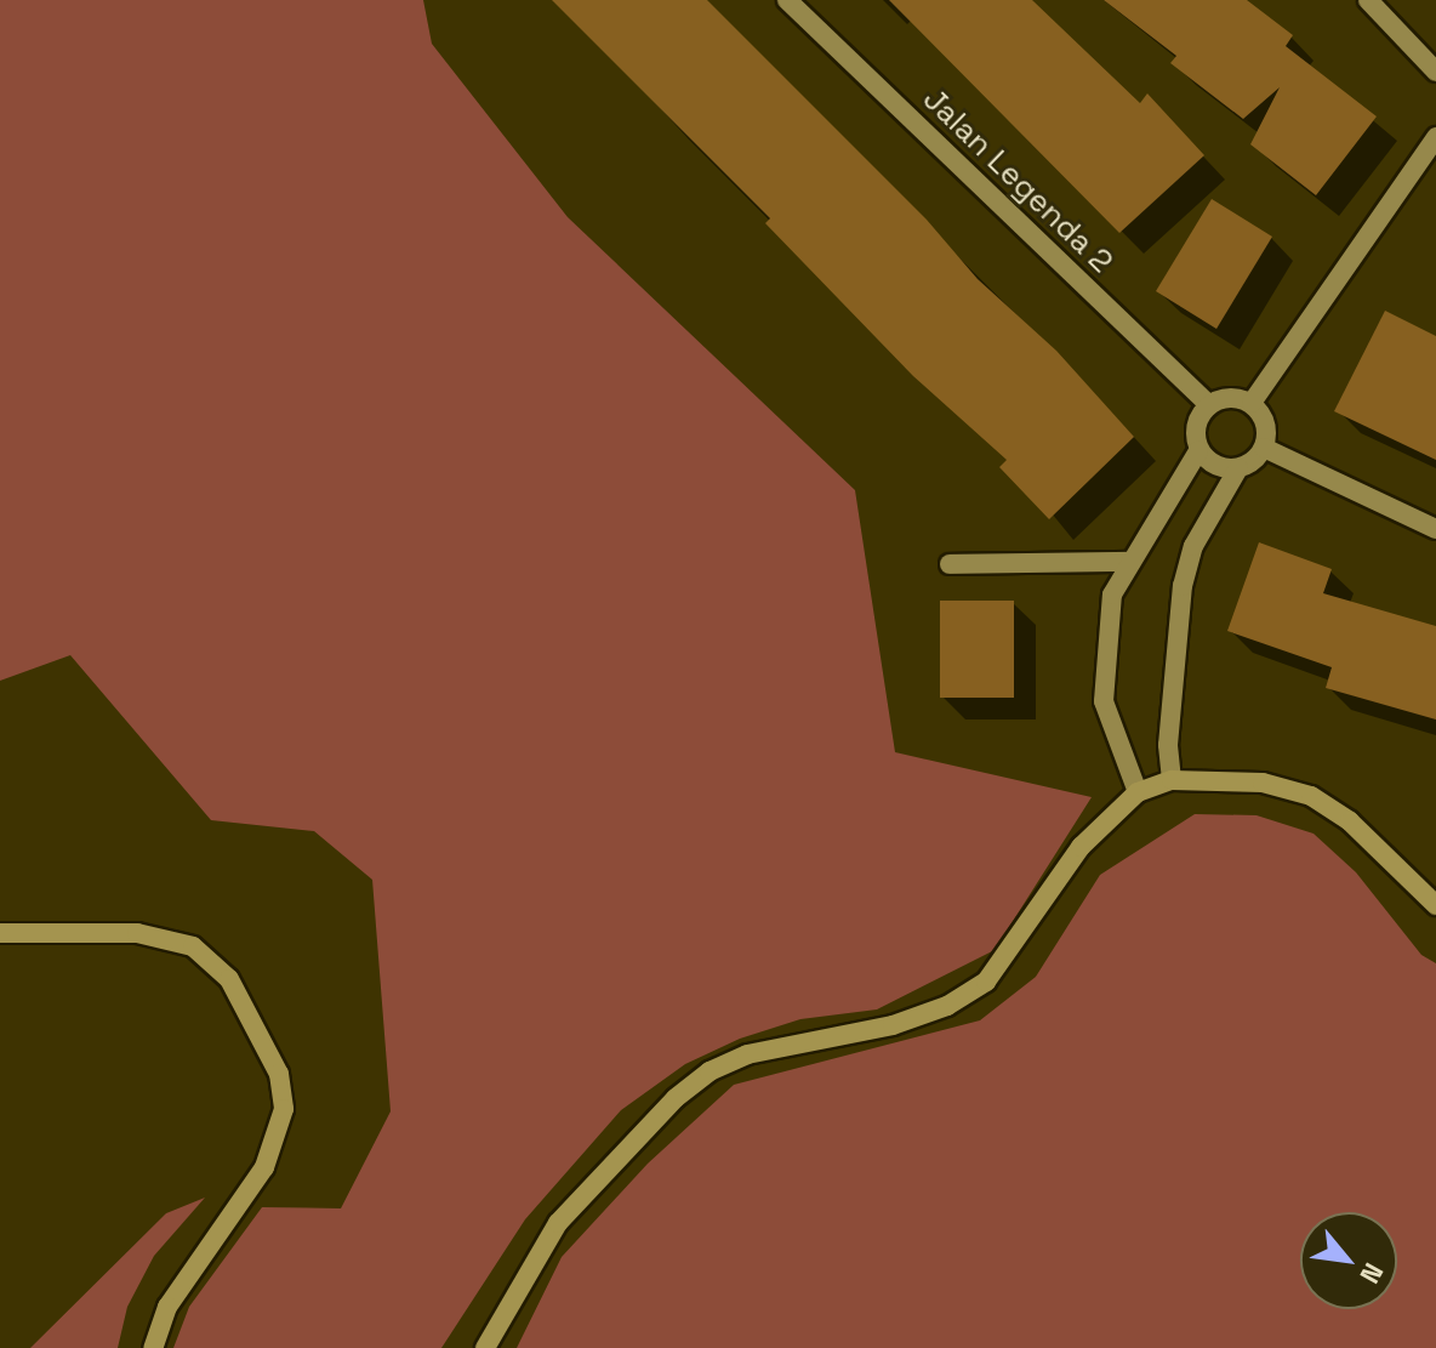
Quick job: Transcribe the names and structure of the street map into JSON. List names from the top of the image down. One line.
{"streets":{"street":["Jalan Legenda 2"]},"north":"bottom right"}
